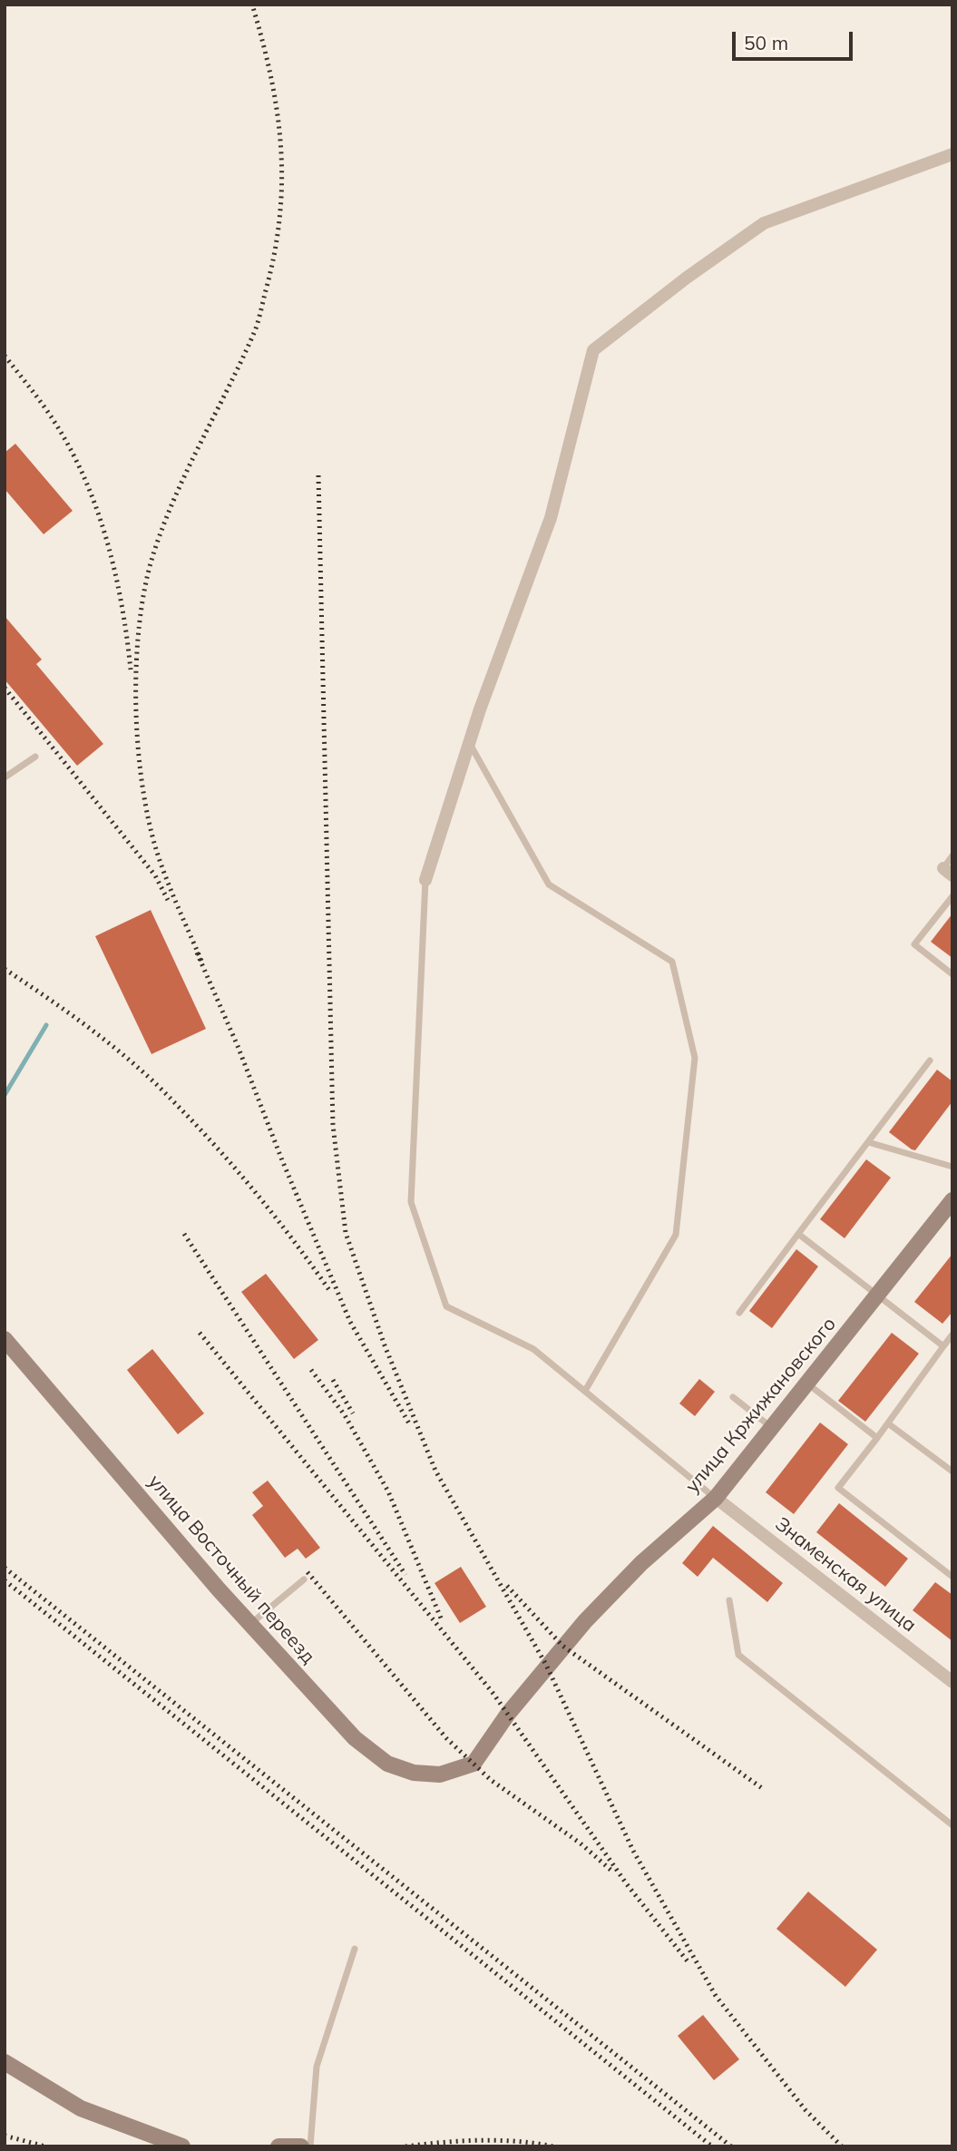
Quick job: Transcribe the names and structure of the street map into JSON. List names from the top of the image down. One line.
{"streets":{"street":["улица Кржижановского","улица Восточный переезд","Знаменская улица"]},"crossings":[["улица Кржижановского","улица Восточный переезд"],["улица Кржижановского","Знаменская улица"]],"scale_bar":"50 m"}
